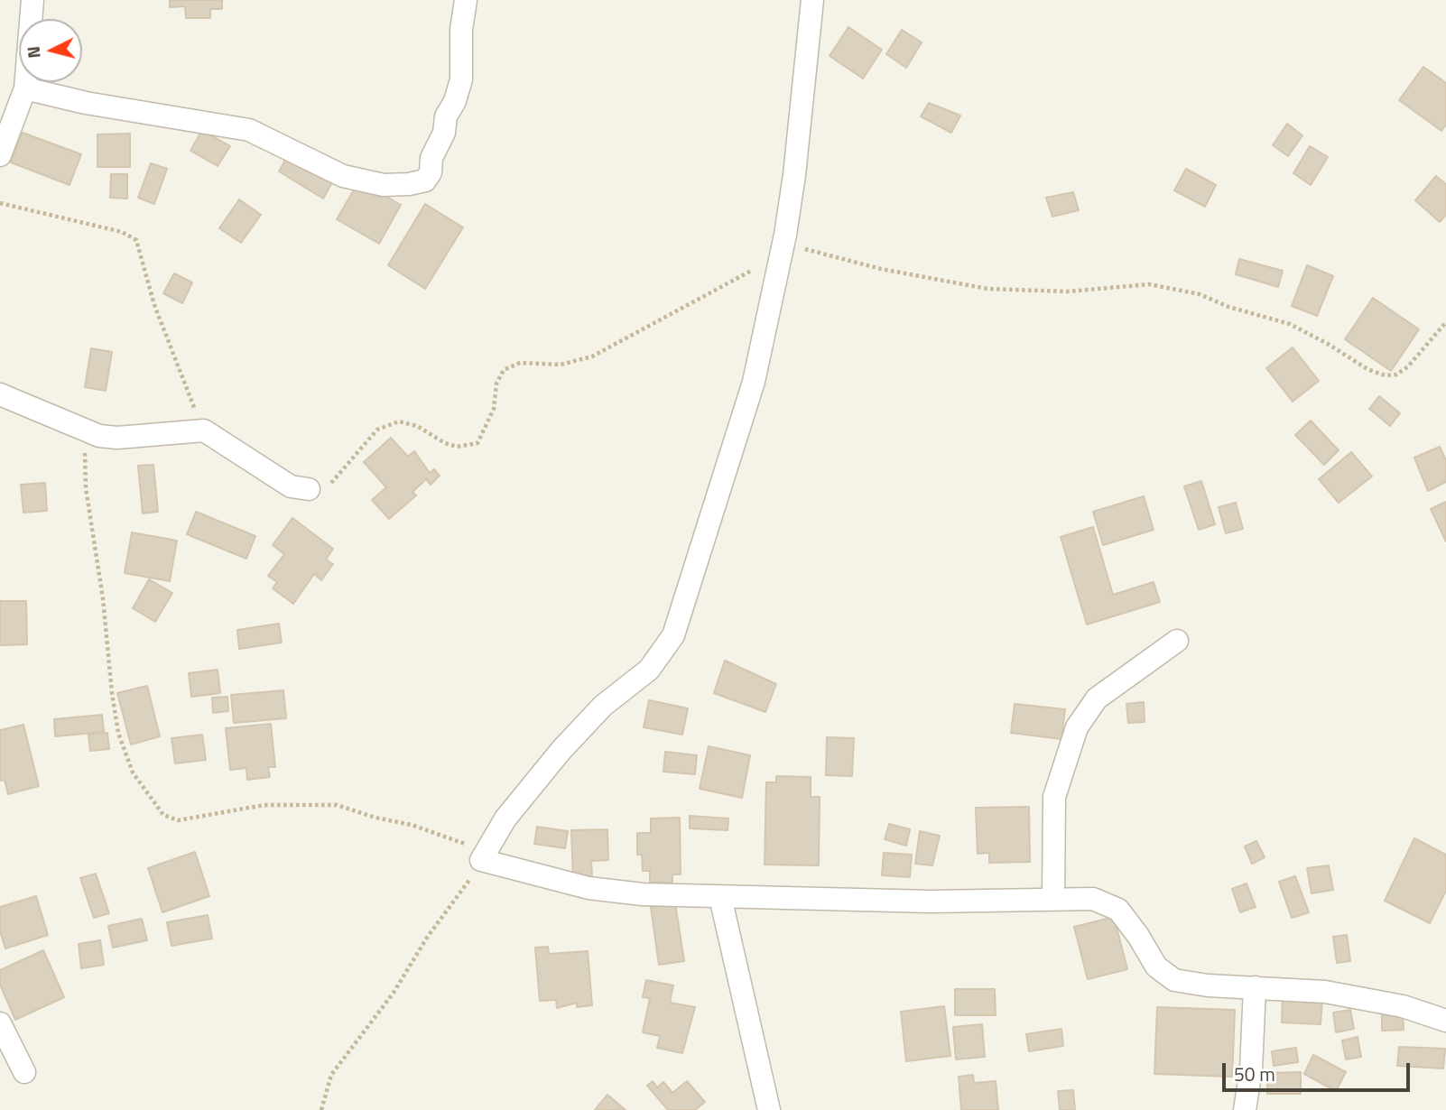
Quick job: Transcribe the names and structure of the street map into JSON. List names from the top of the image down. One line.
{"scale_bar":"50 m","north":"left"}
